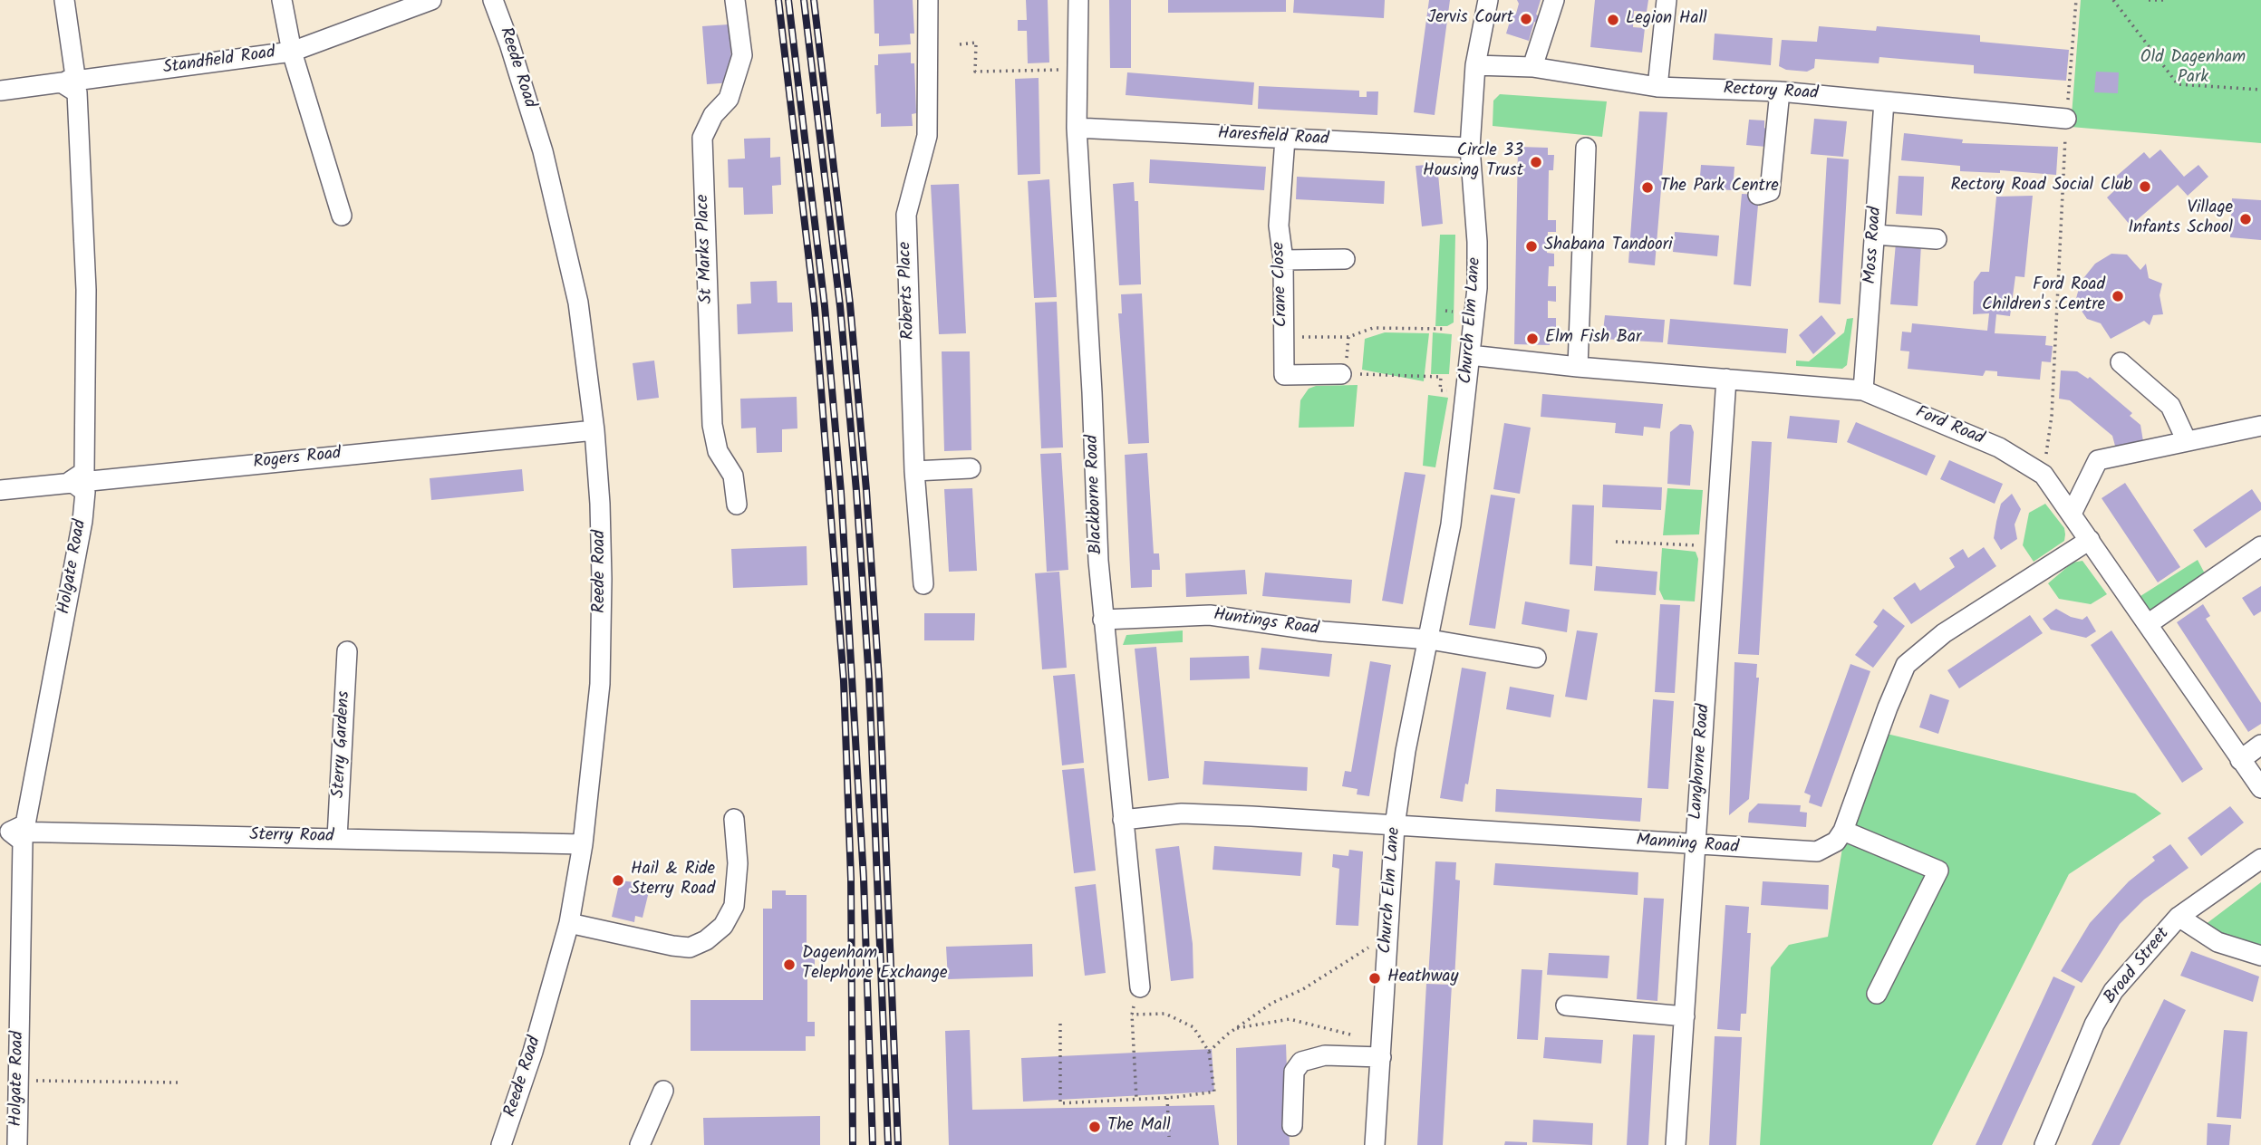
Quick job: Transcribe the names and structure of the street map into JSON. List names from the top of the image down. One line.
{"streets":{"street":["Standfield Road","Reede Road","Rectory Road","Haresfield Road","Moss Road","St Marks Place","Crane Close","Roberts Place","Church Elm Lane","Ford Road","Rogers Road","Blackborne Road","Holgate Road","Huntings Road","Sterry Gardens","Langhorne Road","Sterry Road","Manning Road","Broad Street"]},"crossings":[["Reede Road","Rogers Road"],["Reede Road","Sterry Road"],["Rectory Road","Moss Road"],["Rectory Road","Church Elm Lane"],["Haresfield Road","Crane Close"],["Haresfield Road","Church Elm Lane"],["Haresfield Road","Blackborne Road"],["Moss Road","Ford Road"],["Church Elm Lane","Ford Road"],["Church Elm Lane","Huntings Road"],["Church Elm Lane","Manning Road"],["Ford Road","Langhorne Road"],["Rogers Road","Holgate Road"],["Blackborne Road","Huntings Road"],["Blackborne Road","Manning Road"],["Holgate Road","Sterry Road"],["Sterry Gardens","Sterry Road"],["Langhorne Road","Manning Road"]],"parks":["Old Dagenham Park"],"places":["Jervis Court","Legion Hall","Circle 33 Housing Trust","Rectory Road Social Club","The Park Centre","Village Infants School","Shabana Tandoori","Ford Road Children's Centre","Elm Fish Bar","Hail & Ride Sterry Road","Dagenham Telephone Exchange","Heathway","The Mall"]}
